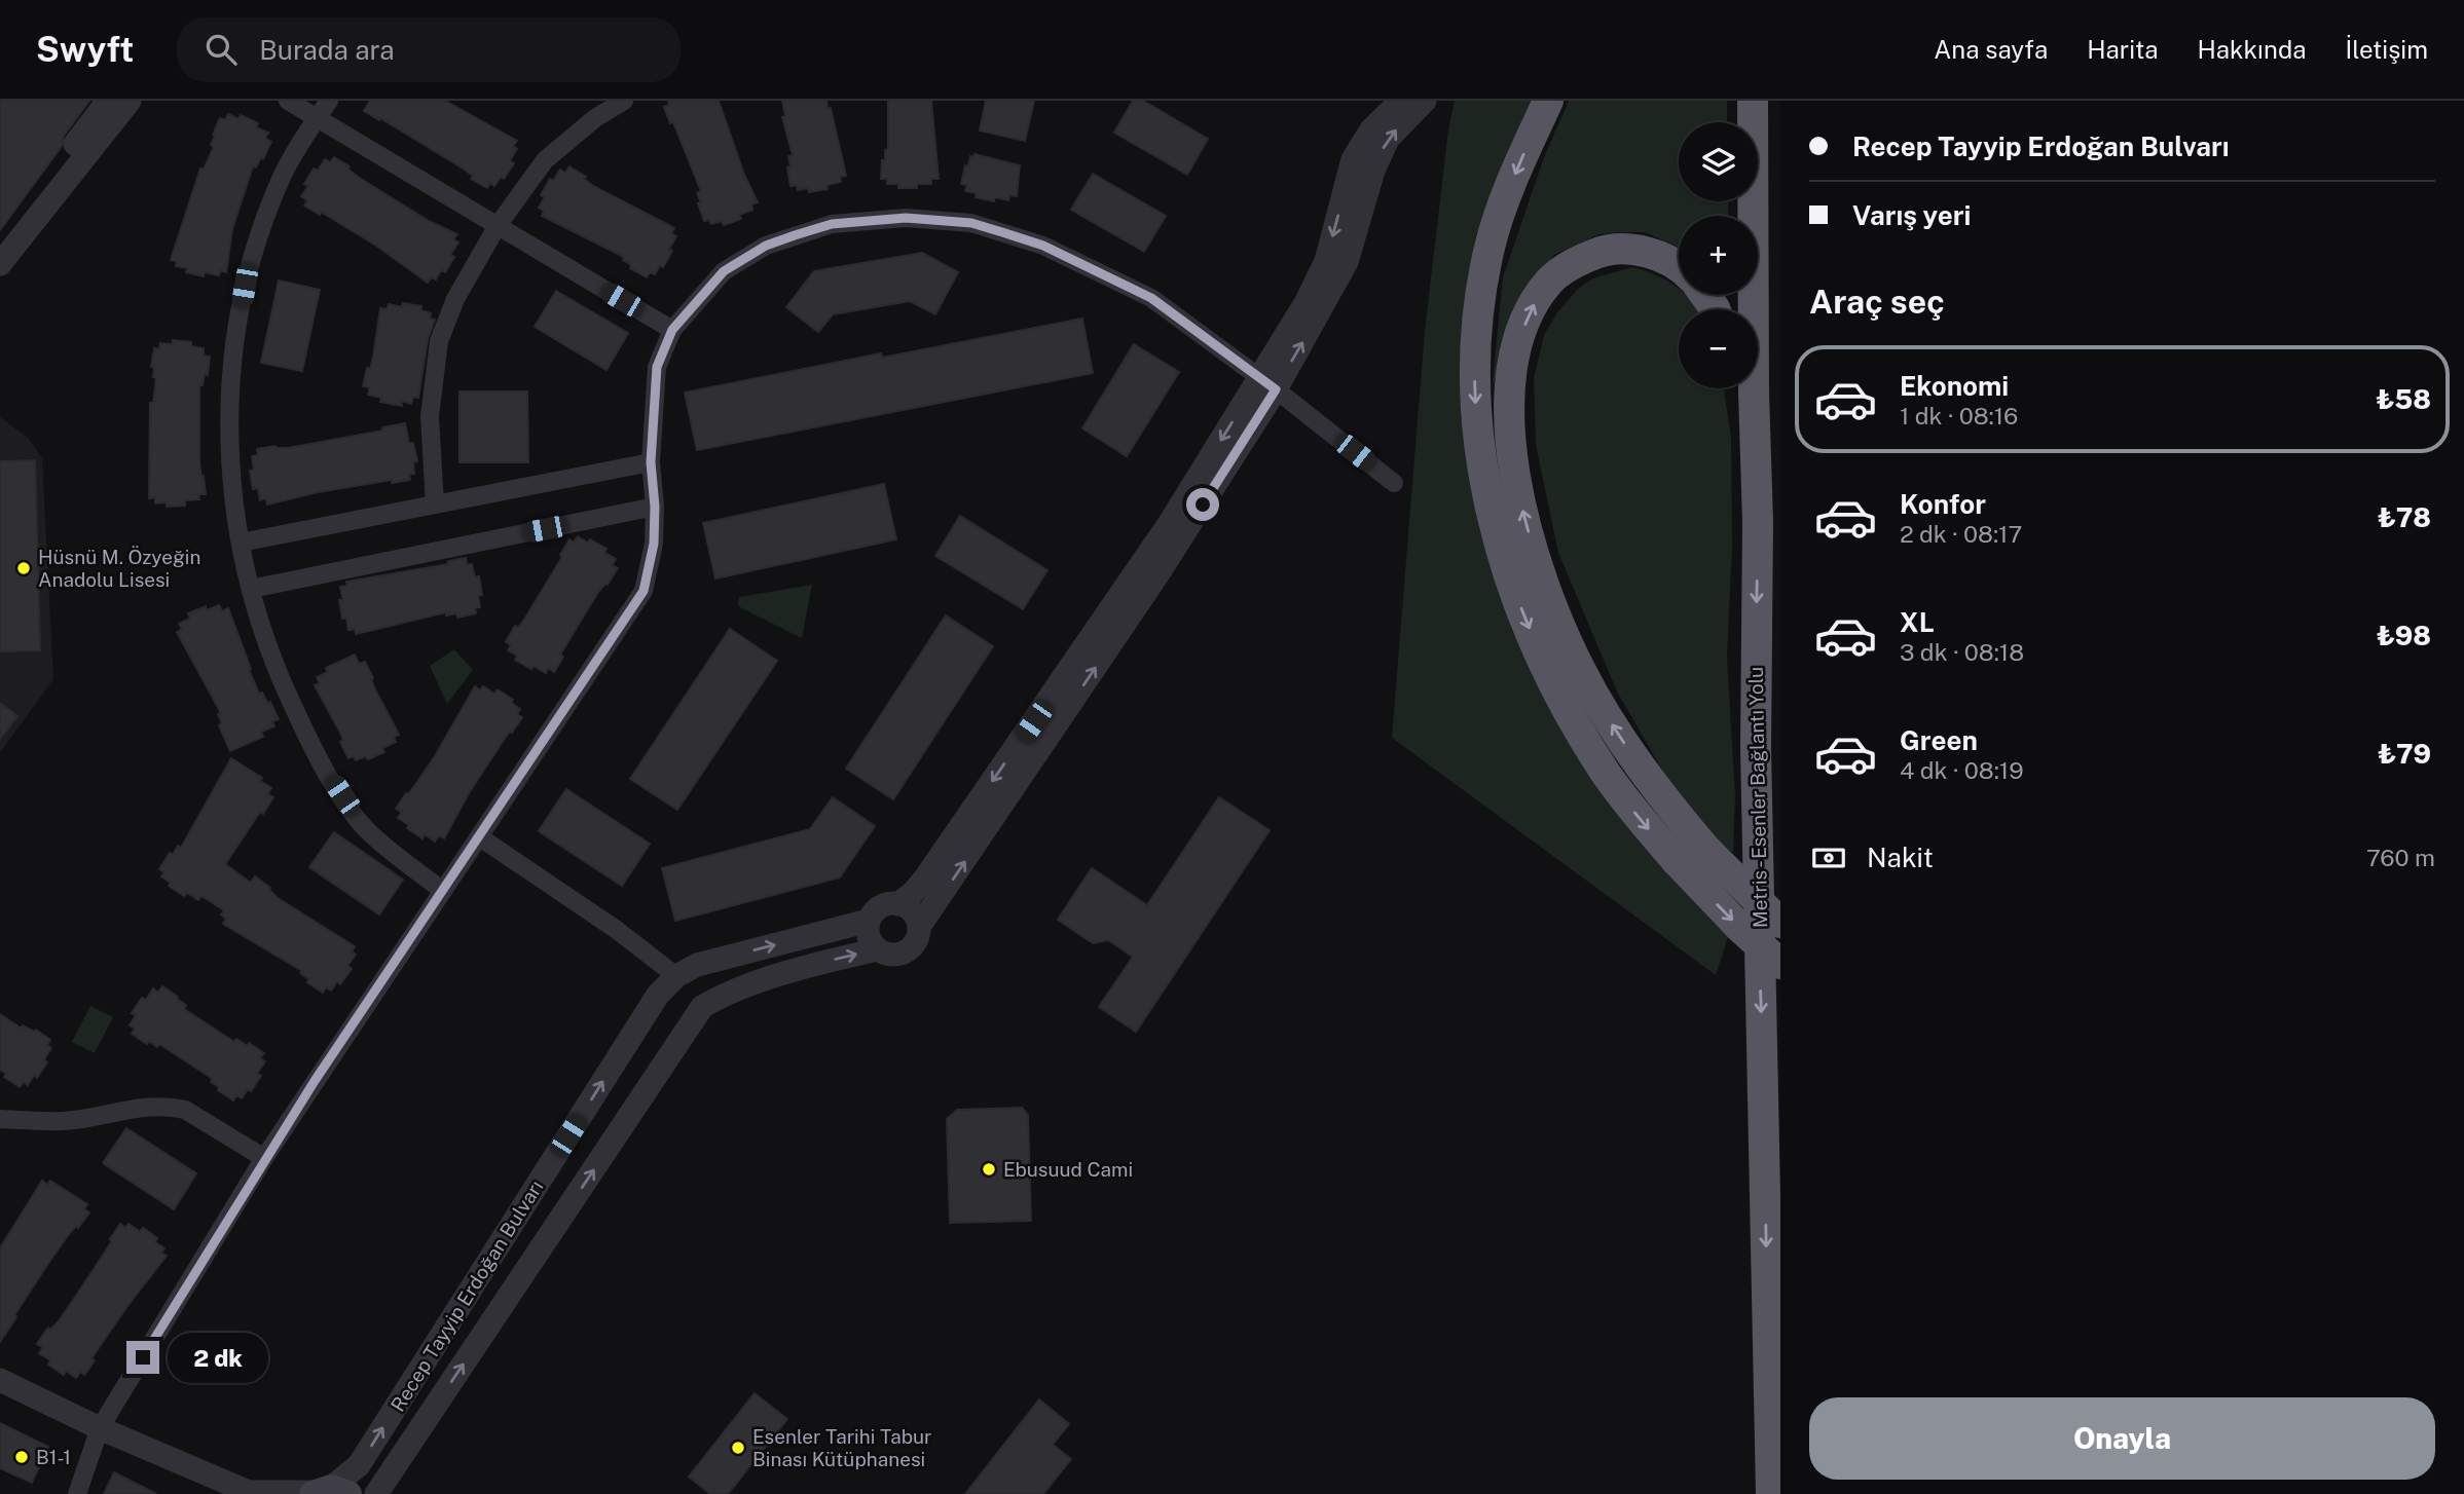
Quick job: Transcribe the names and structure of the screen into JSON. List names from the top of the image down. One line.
{"streets":{"highway":["Metris - Esenler Bağlantı Yolu"],"street":["Recep Tayyip Erdoğan Bulvarı"]},"one_way":["Metris - Esenler Bağlantı Yolu","Recep Tayyip Erdoğan Bulvarı"],"places":["Hüsnü M. Özyeğin Anadolu Lisesi","Ebusuud Cami","Esenler Tarihi Tabur Binası Kütüphanesi","B1-1"],"page":{"header":"Swyft","search":"Burada ara","nav":["Ana sayfa","Harita","Hakkında","İletişim"],"banner":["Recep Tayyip Erdoğan Bulvarı","Varış yeri"],"map_buttons":["+","−"],"heading":"Araç seç","list":[{"name":"Ekonomi","note":"1 dk · 08:16","value":"₺58"},{"name":"Konfor","note":"2 dk · 08:17","value":"₺78"},{"name":"XL","note":"3 dk · 08:18","value":"₺98"},{"name":"Green","note":"4 dk · 08:19","value":"₺79"}],"pay":["Nakit","760 m"],"bubble":"2 dk","buttons":"Onayla"}}
